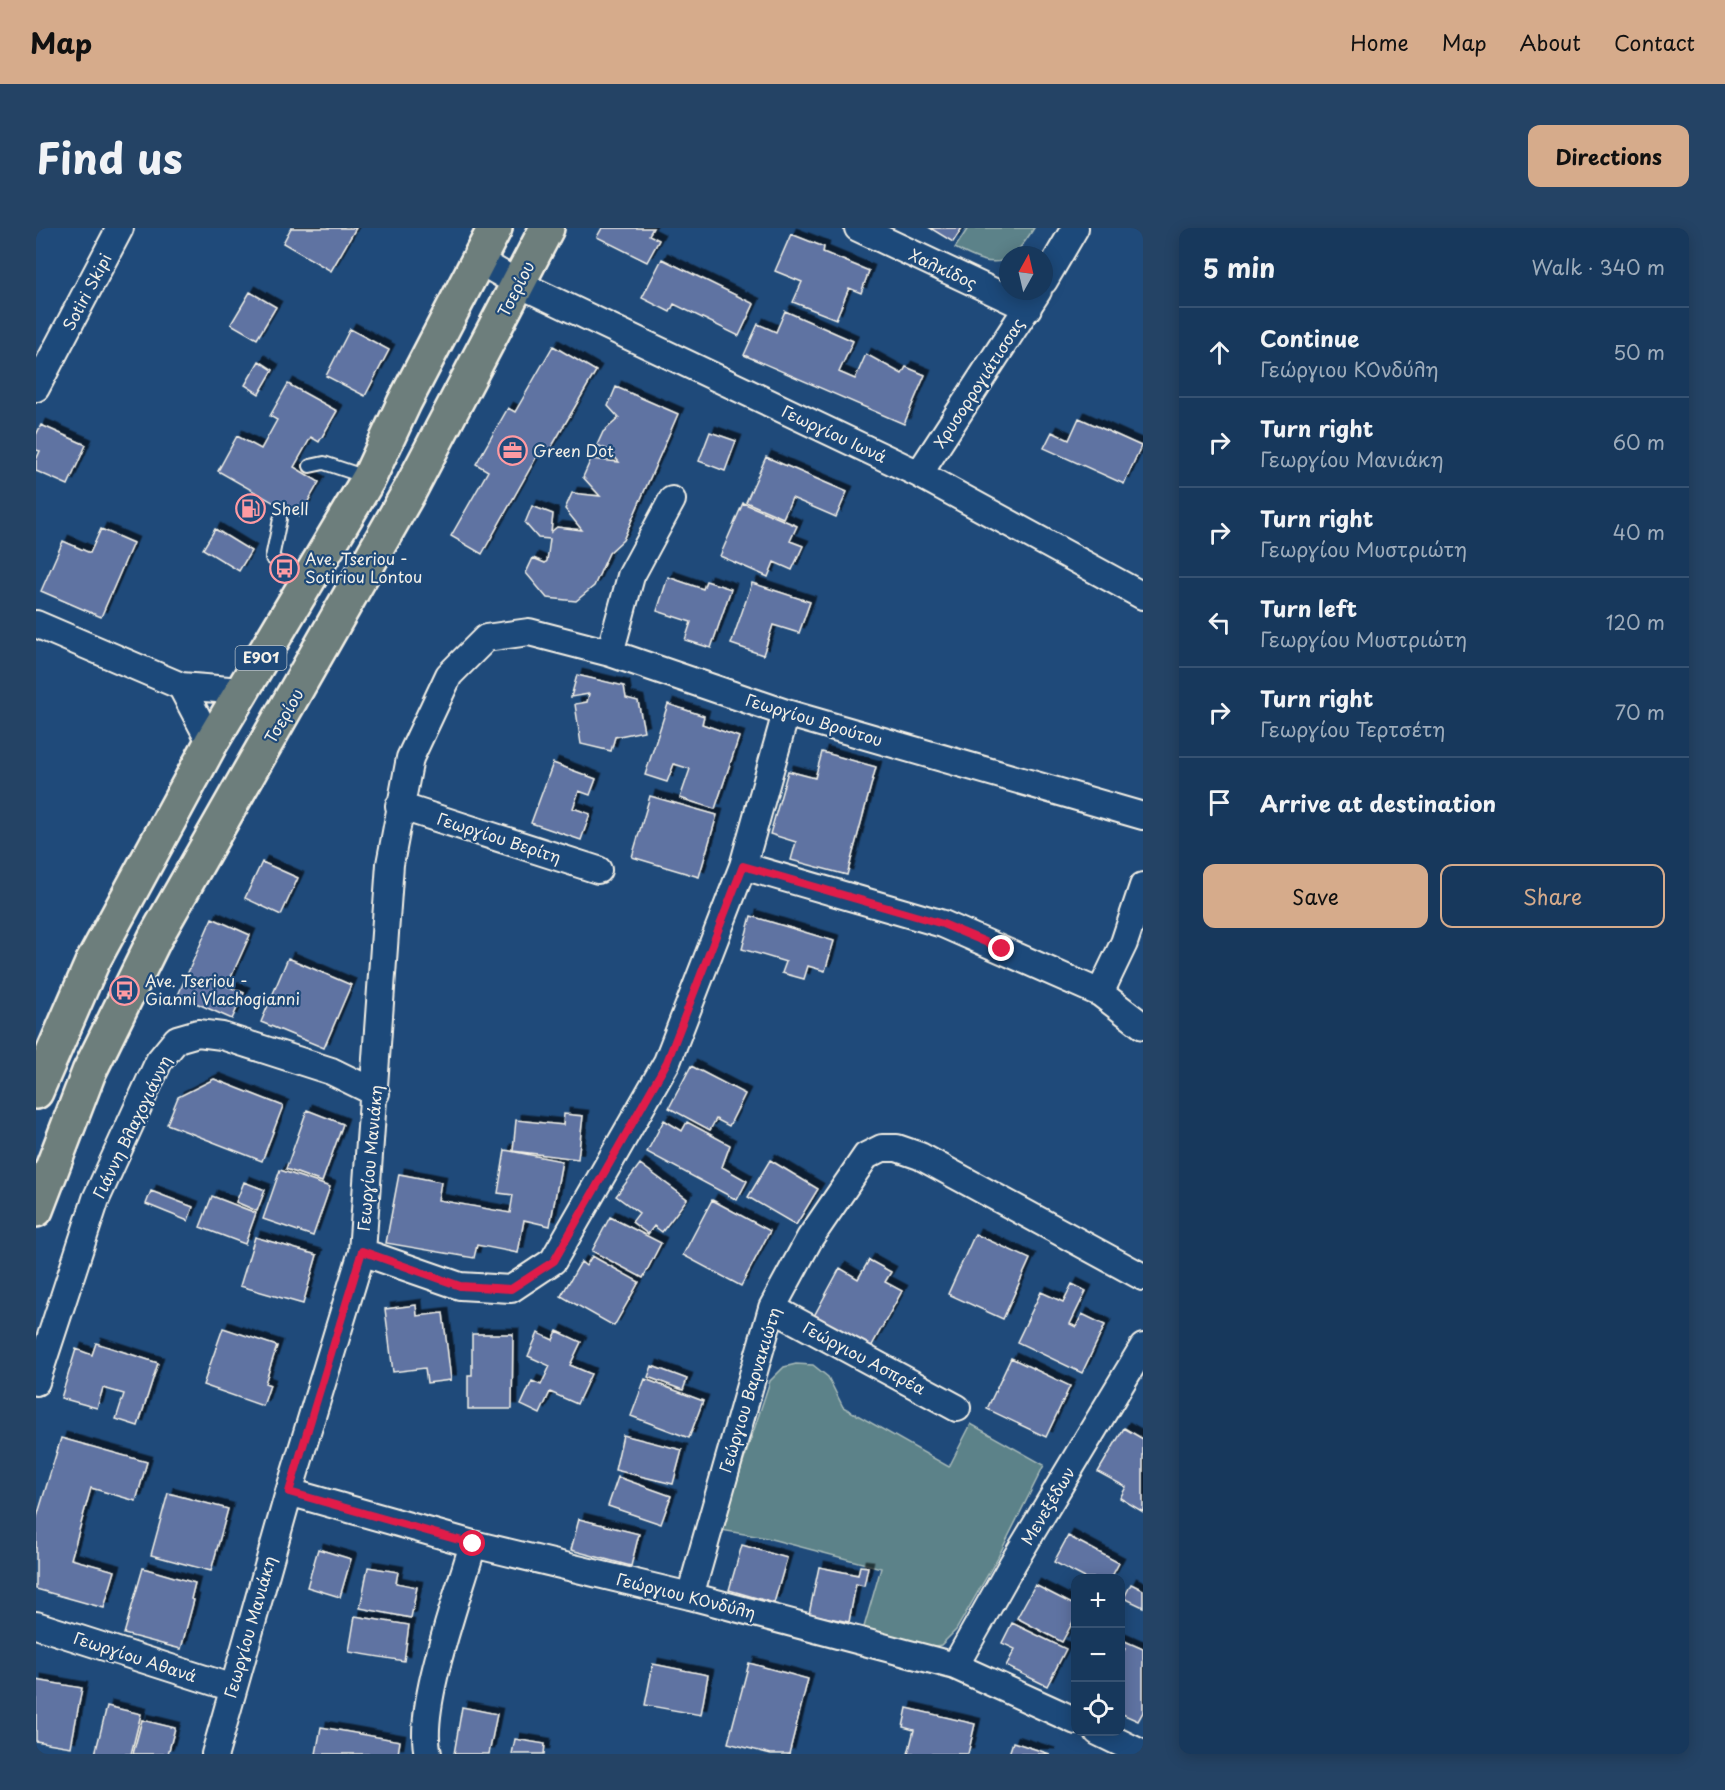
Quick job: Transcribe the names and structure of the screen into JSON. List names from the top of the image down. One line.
{"streets":{"main road":["Τσερίου","E901"],"street":["Χαλκίδος","Sotiri Skipi","Χρυσορρογιάτισσας","Γεωργίου Ιωνά","Γεωργίου Βρούτου","Γεωργίου Βερίτη","Γιάννη Βλαχογιάννη","Γεωργίου Μανιάκη","Γεώργιου Ασπρέα","Γεώργιου Βαρνακιώτη","Μενεξέδων","Γεώργιου ΚΟνδύλη","Γεωργίου Αθανά"]},"crossings":[["Τσερίου","Γεωργίου Ιωνά"],["Χρυσορρογιάτισσας","Γεωργίου Ιωνά"],["Γεωργίου Ιωνά","E901"],["Γεωργίου Βρούτου","Γεωργίου Μανιάκη"],["Γεωργίου Βερίτη","Γεωργίου Μανιάκη"],["Γιάννη Βλαχογιάννη","Γεωργίου Μανιάκη"],["Γεωργίου Μανιάκη","Γεώργιου ΚΟνδύλη"],["Γεωργίου Μανιάκη","Γεωργίου Αθανά"],["Γεώργιου Ασπρέα","Γεώργιου Βαρνακιώτη"],["Γεώργιου Βαρνακιώτη","Γεώργιου ΚΟνδύλη"],["Μενεξέδων","Γεώργιου ΚΟνδύλη"]],"places":{"office":["Green Dot"],"fuel station":["Shell"],"bus stop":["Ave. Tseriou - Sotiriou Lontou","Ave. Tseriou - Gianni Vlachogianni"]},"north":"top","page":{"header":"Map","nav":["Home","Map","About","Contact"],"title":"Find us","buttons":["Directions",["Save","Share"]],"heading":["5 min","Walk · 340 m"],"list":[["Continue","Γεώργιου ΚΟνδύλη","50 m"],["Turn right","Γεωργίου Μανιάκη","60 m"],["Turn right","Γεωργίου Μυστριώτη","40 m"],["Turn left","Γεωργίου Μυστριώτη","120 m"],["Turn right","Γεωργίου Τερτσέτη","70 m"],"Arrive at destination"],"map_buttons":["+","−"]}}
